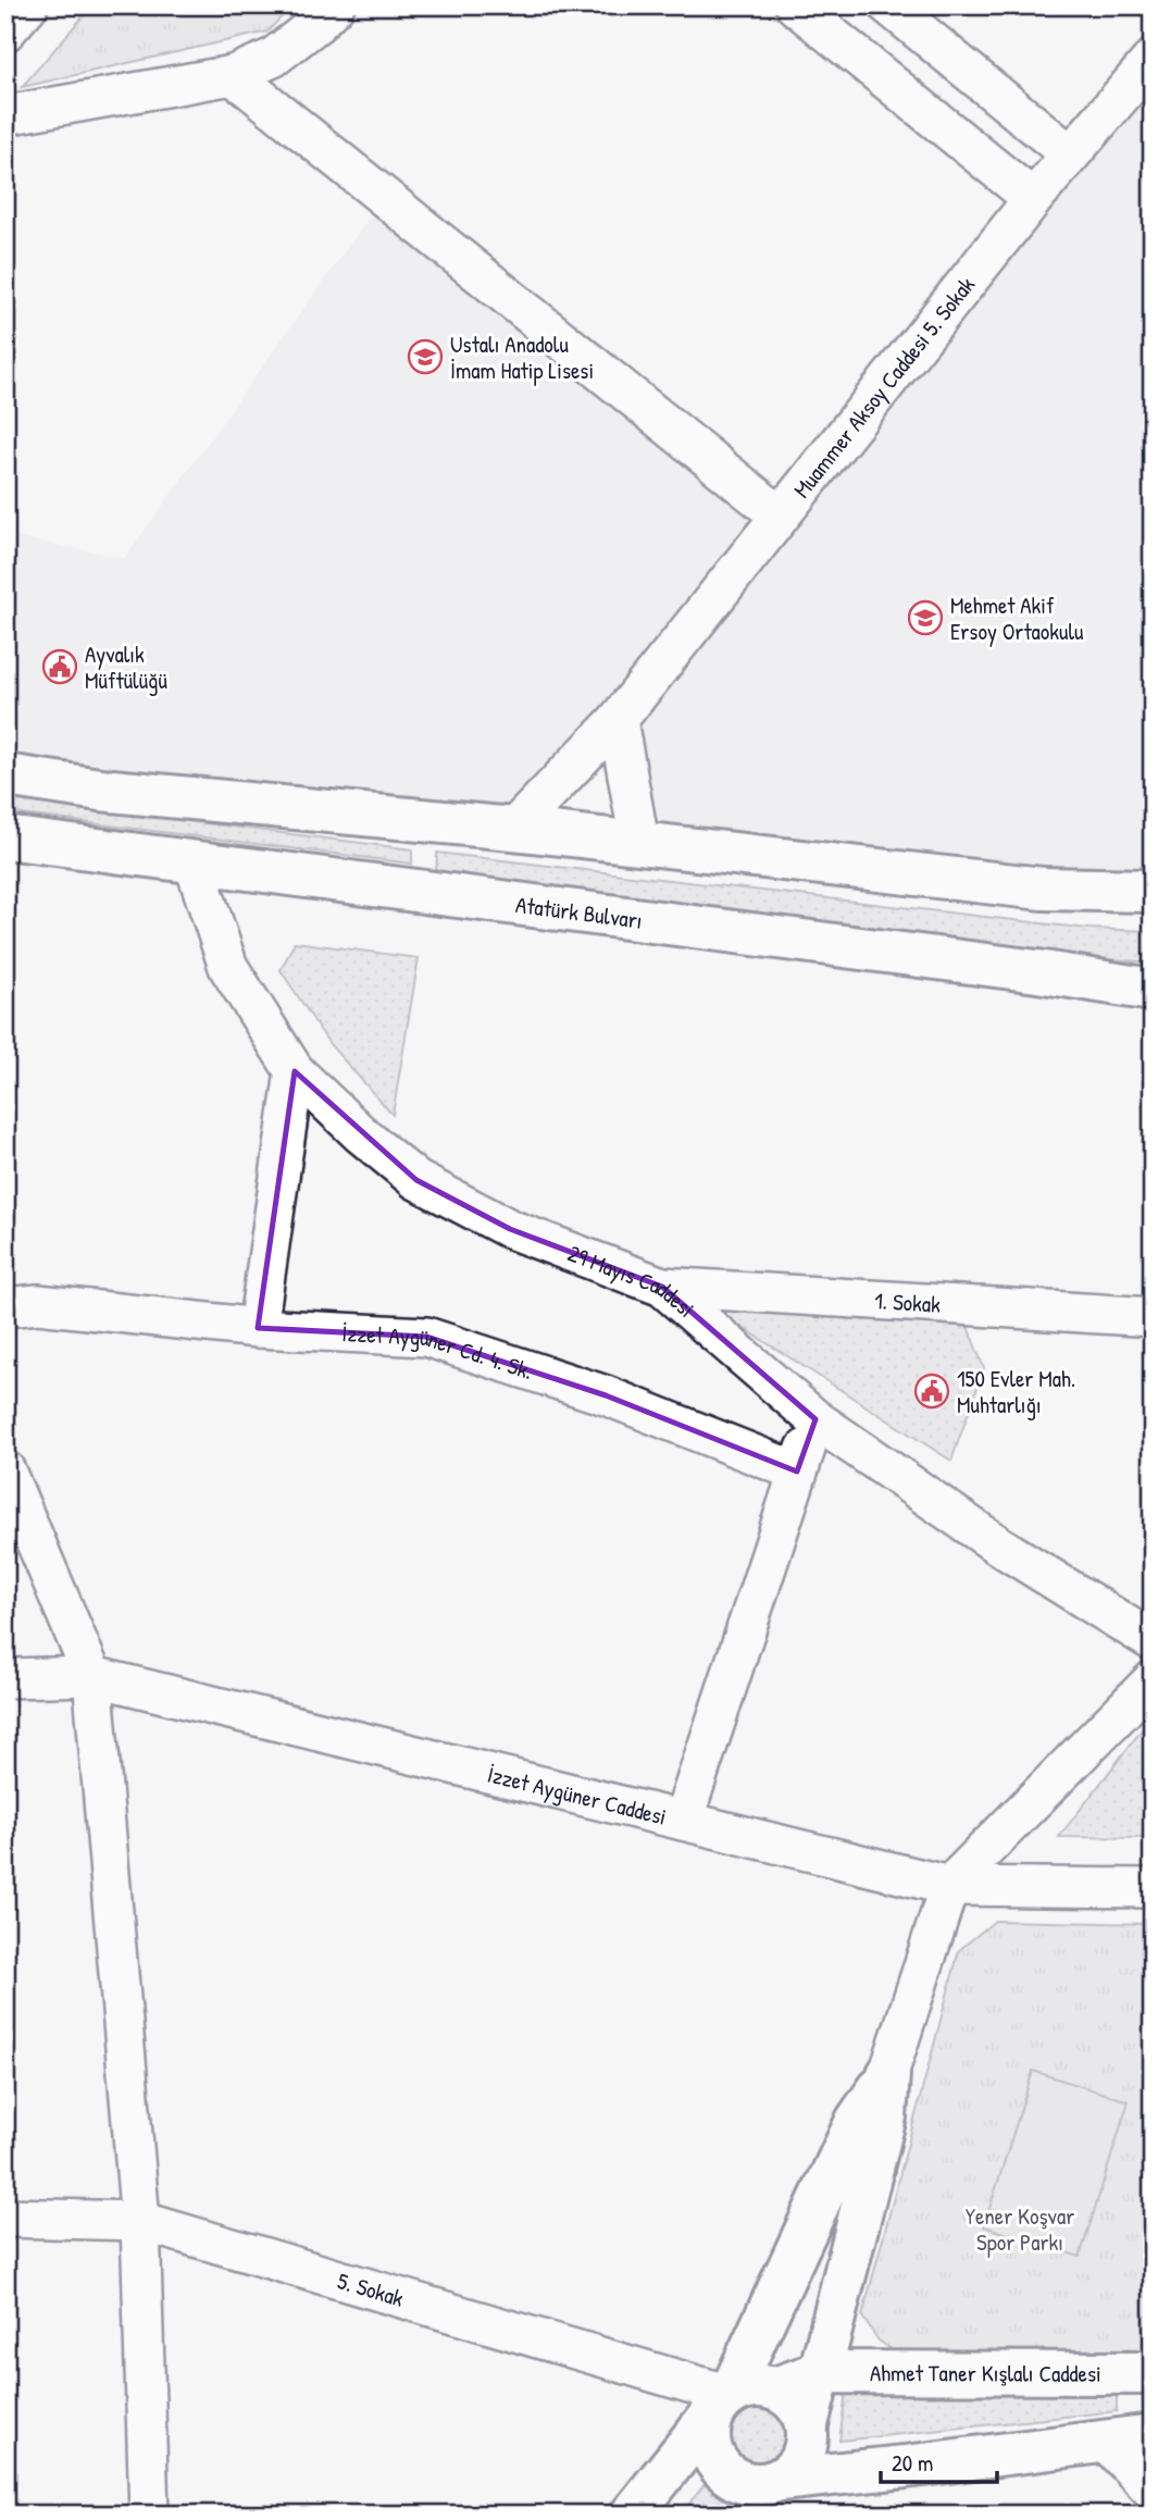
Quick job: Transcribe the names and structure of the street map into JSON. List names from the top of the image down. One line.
{"streets":{"main road":["Atatürk Bulvarı","Ahmet Taner Kışlalı Caddesi"],"street":["Muammer Aksoy Caddesi 5. Sokak","29 Mayıs Caddesi","1. Sokak","İzzet Aygüner Cd. 4. Sk.","İzzet Aygüner Caddesi","5. Sokak"]},"crossings":[["Atatürk Bulvarı","29 Mayıs Caddesi"],["29 Mayıs Caddesi","1. Sokak"],["5. Sokak","Ahmet Taner Kışlalı Caddesi"]],"parks":["Yener Koşvar Spor Parkı"],"places":{"school or university":["Ustalı Anadolu İmam Hatip Lisesi","Mehmet Akif Ersoy Ortaokulu"],"public building":["Ayvalık Müftülüğü","150 Evler Mah. Muhtarlığı"]},"scale_bar":"20 m"}
